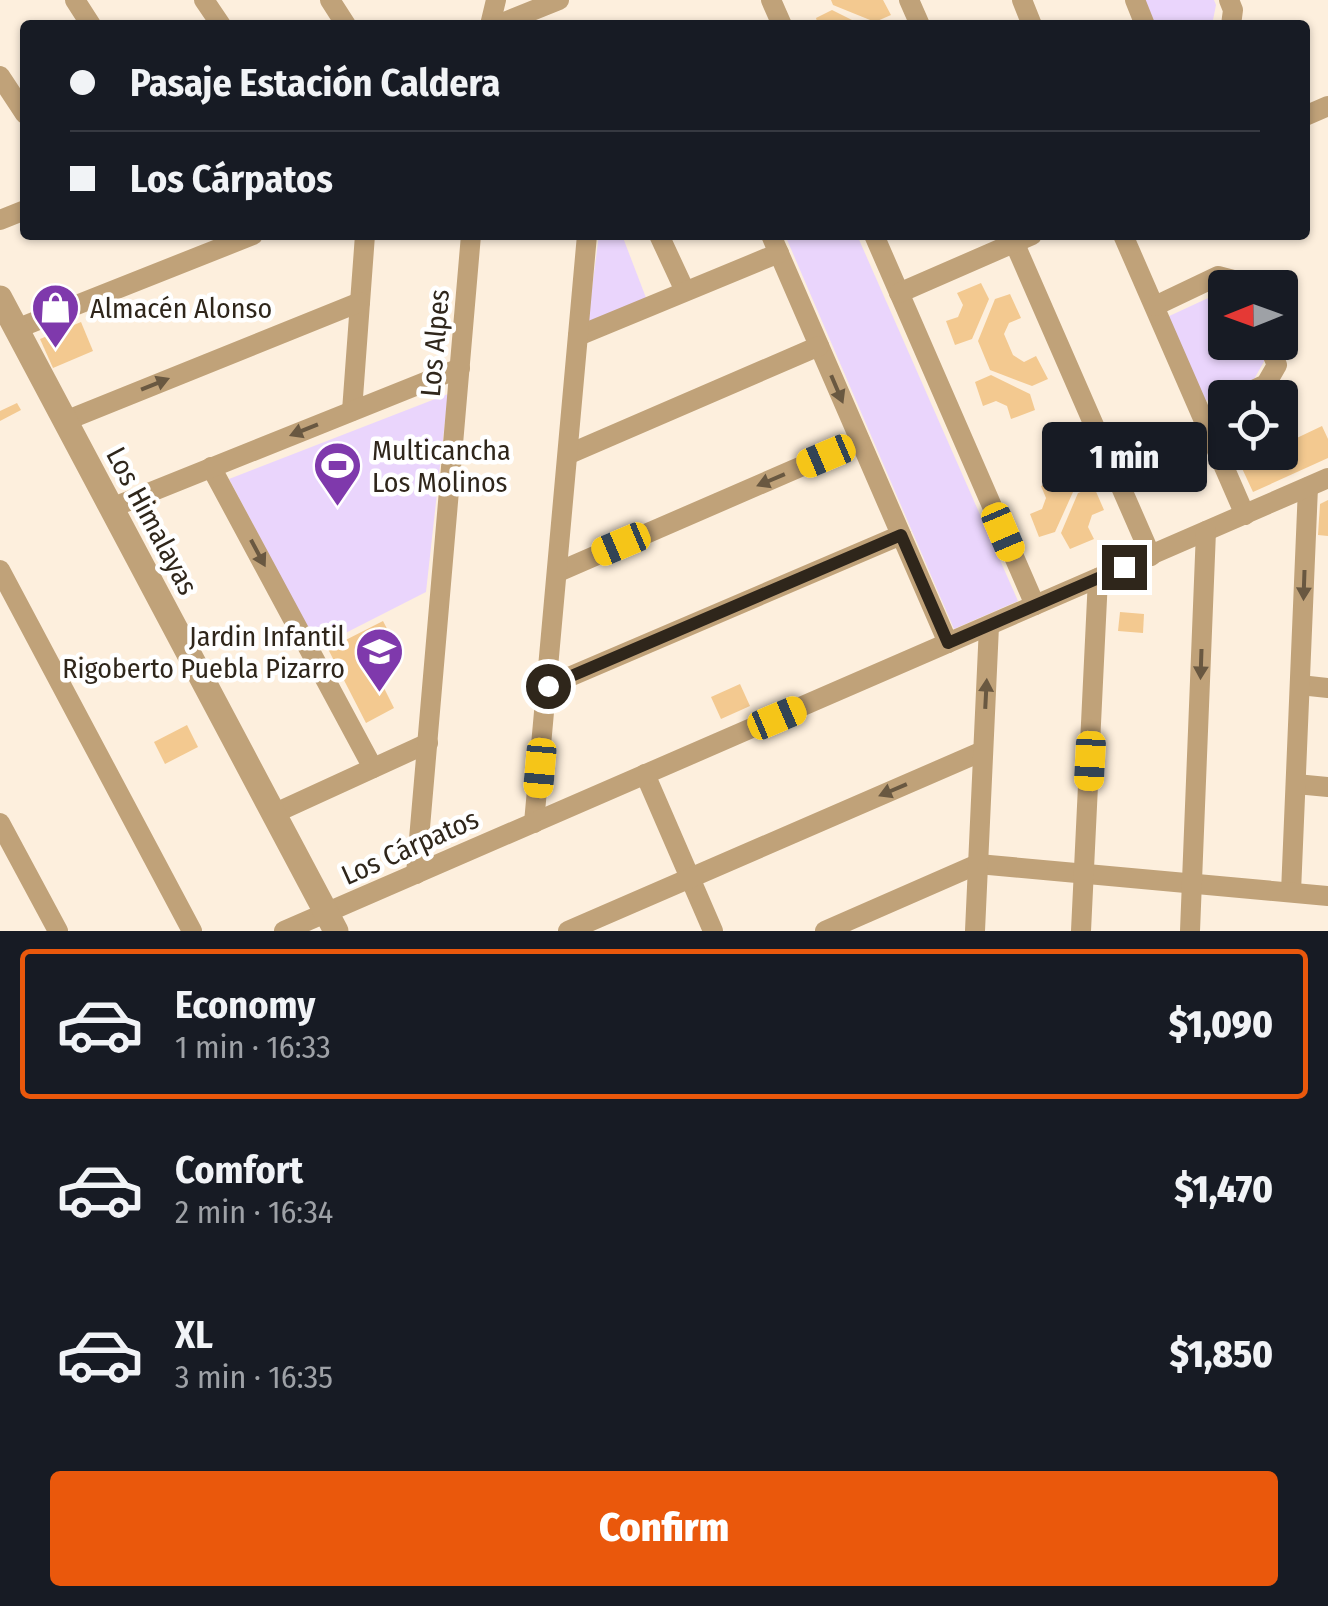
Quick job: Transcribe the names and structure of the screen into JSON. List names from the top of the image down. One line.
{"streets":{"street":["Los Alpes","Los Himalayas","Los Cárpatos"]},"crossings":[["Los Alpes","Los Cárpatos"],["Los Himalayas","Los Cárpatos"]],"places":{"shop":["Almacén Alonso"],"sports":["Multicancha Los Molinos"],"school or university":["Jardin Infantil Rigoberto Puebla Pizarro"]},"north":"left","page":{"banner":["Pasaje Estación Caldera","Los Cárpatos"],"bubble":"1 min","list":[{"name":"Economy","note":"1 min · 16:33","value":"$1,090"},{"name":"Comfort","note":"2 min · 16:34","value":"$1,470"},{"name":"XL","note":"3 min · 16:35","value":"$1,850"}],"buttons":"Confirm"}}
